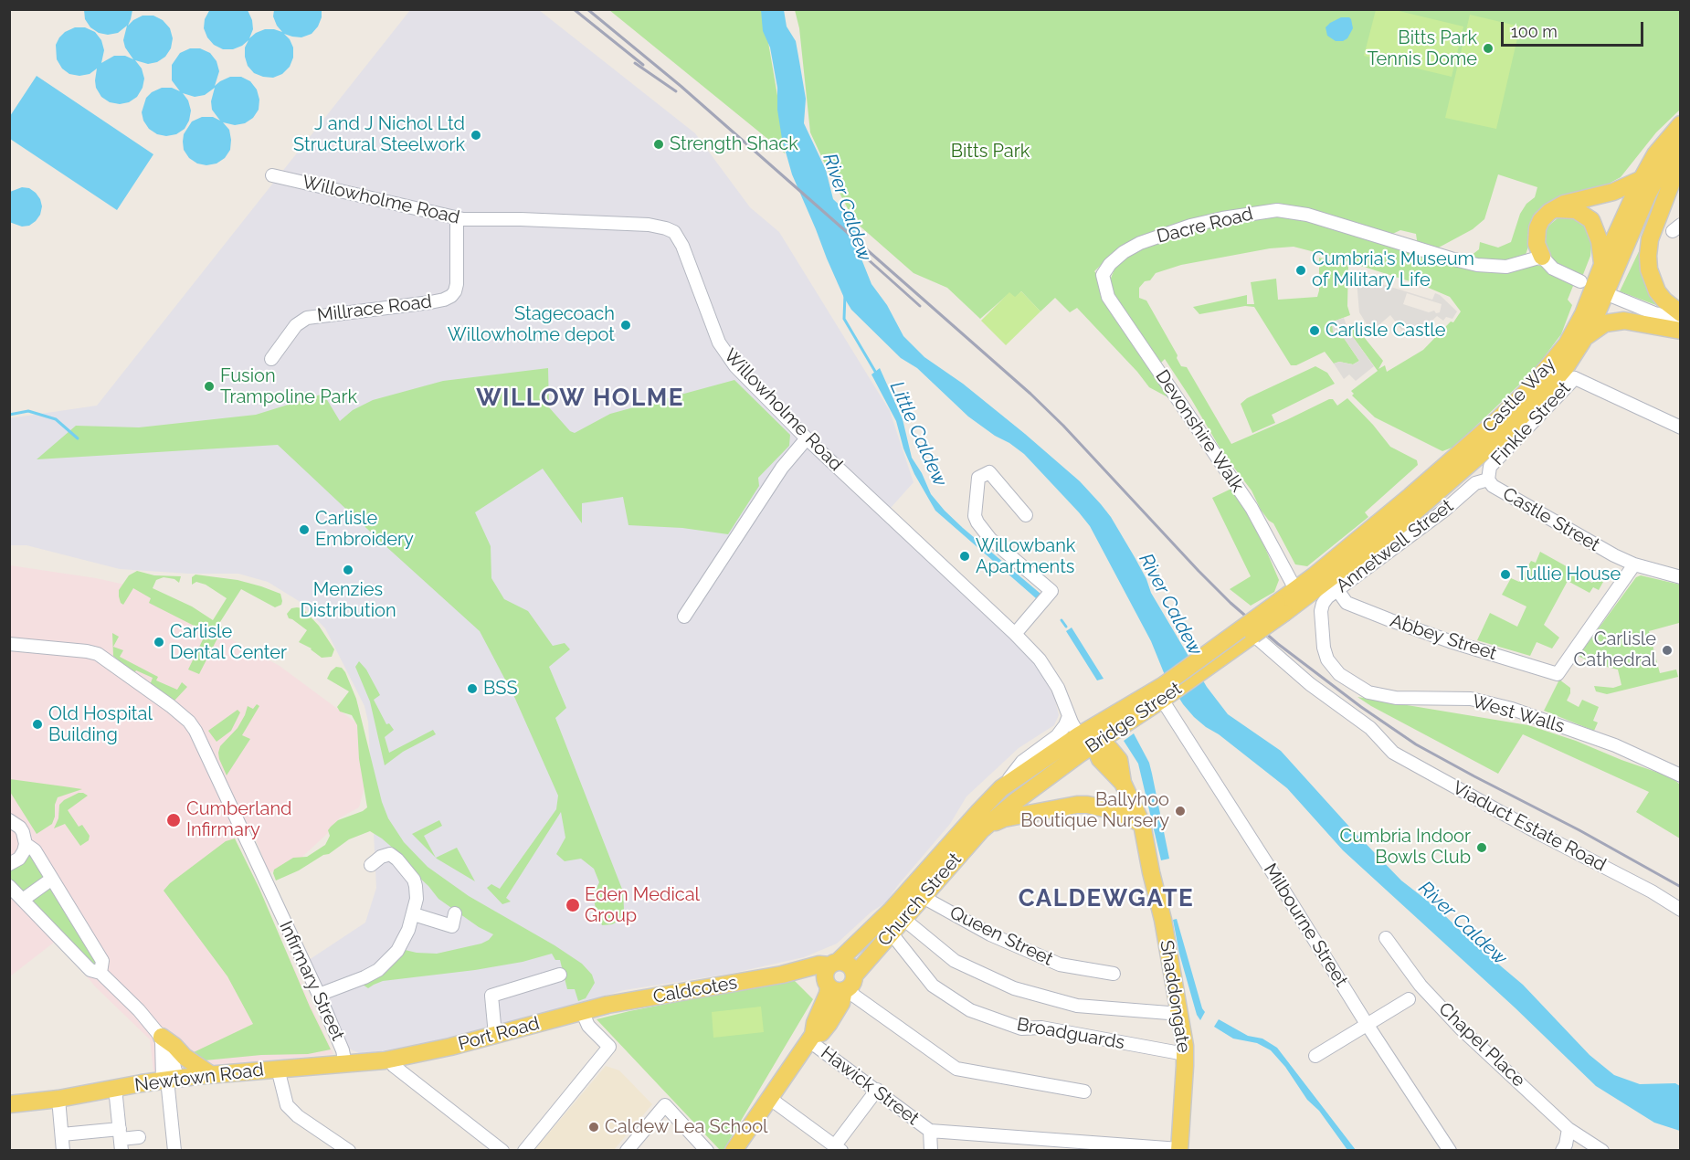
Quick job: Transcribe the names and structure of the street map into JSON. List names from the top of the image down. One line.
{"streets":{"main road":["Castle Way","Bridge Street","Church Street","Caldcotes","Shaddongate","Port Road","Newtown Road"],"street":["Willowholme Road","Dacre Road","Millrace Road","Finkle Street","Devonshire Walk","Castle Street","Annetwell Street","Abbey Street","West Walls","Viaduct Estate Road","Milbourne Street","Queen Street","Infirmary Street","Broadguards","Chapel Place","Hawick Street"]},"crossings":[["Willowholme Road","Millrace Road"],["Willowholme Road","Bridge Street"],["Willowholme Road","Shaddongate"],["Dacre Road","Devonshire Walk"],["Castle Way","Devonshire Walk"],["Castle Way","Bridge Street"],["Finkle Street","Castle Street"],["Finkle Street","Annetwell Street"],["Castle Street","Annetwell Street"],["Castle Street","Abbey Street"],["Annetwell Street","Abbey Street"],["Annetwell Street","West Walls"],["Bridge Street","Viaduct Estate Road"],["Bridge Street","Church Street"],["Bridge Street","Milbourne Street"],["Bridge Street","Shaddongate"],["Church Street","Queen Street"],["Church Street","Caldcotes"],["Church Street","Broadguards"],["Infirmary Street","Newtown Road"],["Caldcotes","Port Road"],["Shaddongate","Broadguards"],["Port Road","Newtown Road"]],"districts":["WILLOW HOLME","CALDEWGATE"],"water":["River Caldew","Little Caldew"],"parks":["Bitts Park"],"places":["Bitts Park Tennis Dome","J and J Nichol Ltd Structural Steelwork","Strength Shack","Cumbria's Museum of Military Life","Stagecoach Willowholme depot","Carlisle Castle","Fusion Trampoline Park","Carlisle Embroidery","Willowbank Apartments","Menzies Distribution","Tullie House","Carlisle Dental Center","Carlisle Cathedral","BSS","Old Hospital Building","Ballyhoo Boutique Nursery","Cumberland Infirmary","Cumbria Indoor Bowls Club","Eden Medical Group","Caldew Lea School"],"scale_bar":"100 m"}
